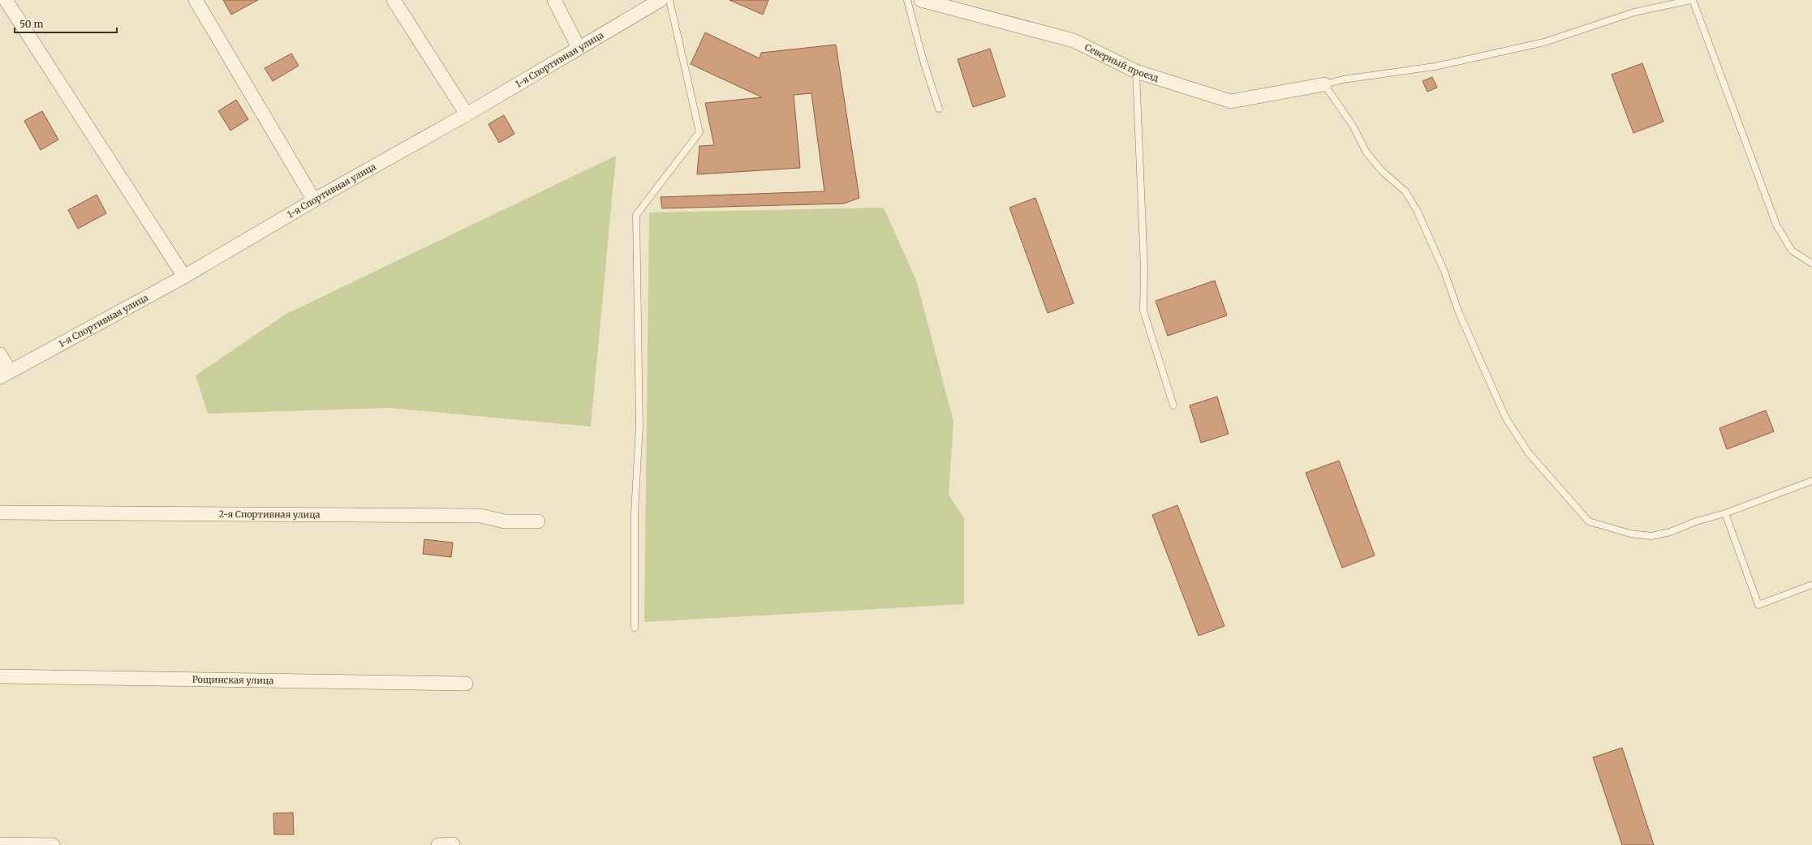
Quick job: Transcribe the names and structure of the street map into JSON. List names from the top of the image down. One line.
{"streets":{"street":["1-я Спортивная улица","Северный проезд","2-я Спортивная улица","Рощинская улица"]},"scale_bar":"50 m"}
